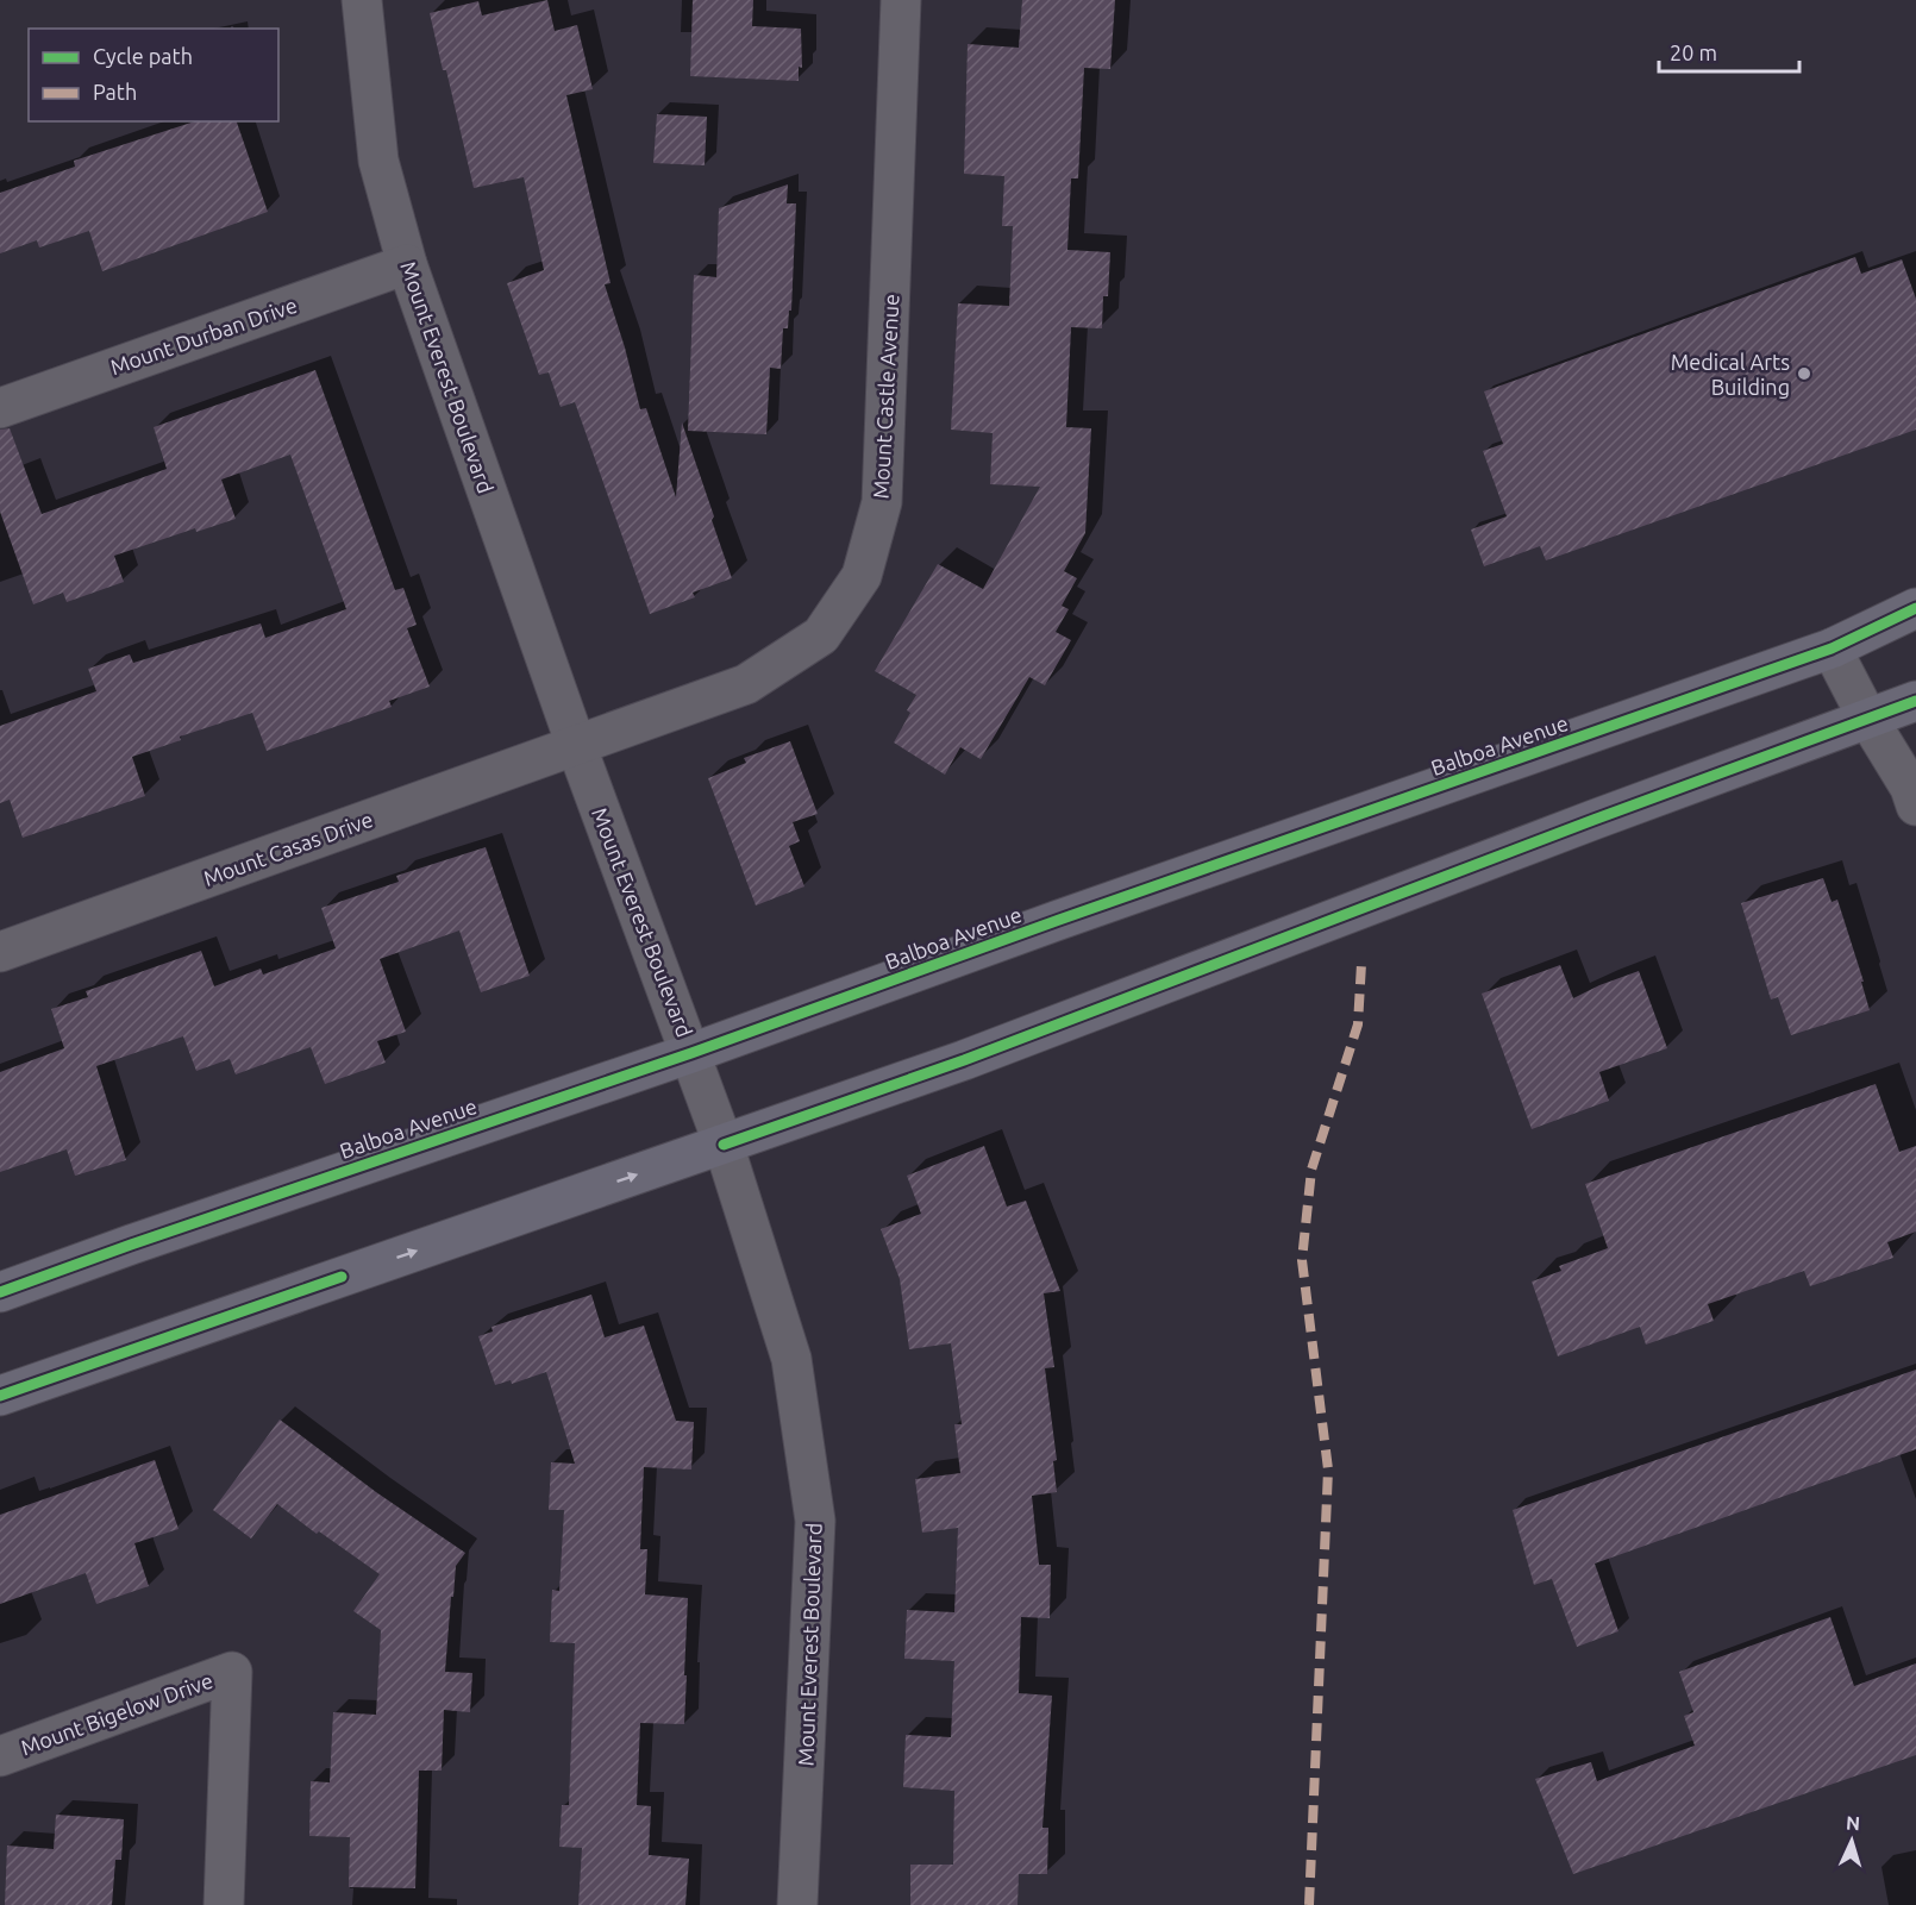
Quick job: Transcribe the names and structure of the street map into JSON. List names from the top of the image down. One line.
{"streets":{"main road":["Balboa Avenue"],"street":["Mount Durban Drive","Mount Everest Boulevard","Mount Castle Avenue","Mount Casas Drive","Mount Bigelow Drive"]},"crossings":[["Mount Durban Drive","Mount Everest Boulevard"],["Mount Everest Boulevard","Mount Castle Avenue"],["Mount Everest Boulevard","Balboa Avenue"],["Mount Everest Boulevard","Mount Casas Drive"],["Mount Castle Avenue","Mount Casas Drive"]],"places":["Medical Arts Building"],"legend":["Cycle path","Path"],"scale_bar":"20 m","north":"top"}
